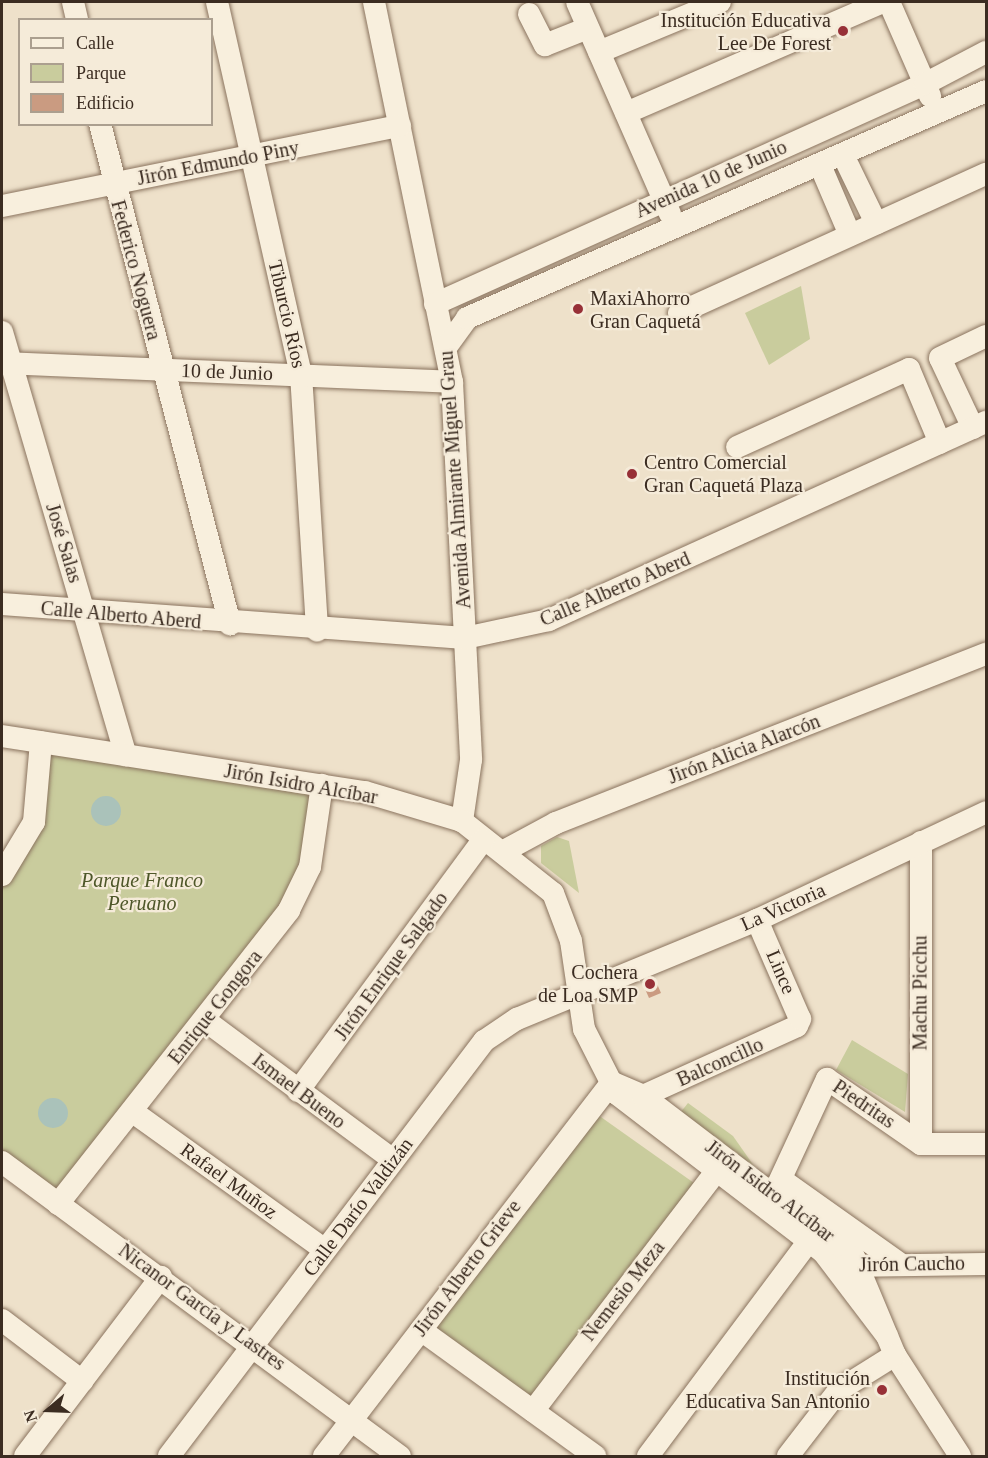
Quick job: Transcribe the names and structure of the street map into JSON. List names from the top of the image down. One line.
{"streets":{"street":["Jirón Edmundo Piny","Avenida 10 de Junio","Federico Noguera","Tiburcio Ríos","10 de Junio","Avenida Almirante Miguel Grau","José Salas","Calle Alberto Aberd","Jirón Alicia Alarcón","Jirón Isidro Alcíbar","La Victoria","Jirón Enrique Salgado","Lince","Machu Picchu","Enrique Gongora","Balconcillo","Ismael Bueno","Piedritas","Rafael Muñoz","Calle Darío Valdizán","Jirón Caucho","Jirón Alberto Grieve","Nemesio Meza","Nicanor García y Lastres"]},"crossings":[["Jirón Edmundo Piny","Federico Noguera"],["Jirón Edmundo Piny","Tiburcio Ríos"],["Jirón Edmundo Piny","Avenida Almirante Miguel Grau"],["Avenida 10 de Junio","Avenida Almirante Miguel Grau"],["Federico Noguera","10 de Junio"],["Federico Noguera","Calle Alberto Aberd"],["Tiburcio Ríos","10 de Junio"],["Tiburcio Ríos","Calle Alberto Aberd"],["10 de Junio","Avenida Almirante Miguel Grau"],["10 de Junio","José Salas"],["Avenida Almirante Miguel Grau","Calle Alberto Aberd"],["Avenida Almirante Miguel Grau","Jirón Isidro Alcíbar"],["José Salas","Calle Alberto Aberd"],["José Salas","Jirón Isidro Alcíbar"],["Jirón Alicia Alarcón","Jirón Isidro Alcíbar"],["Jirón Isidro Alcíbar","La Victoria"],["Jirón Isidro Alcíbar","Jirón Enrique Salgado"],["Jirón Isidro Alcíbar","Enrique Gongora"],["Jirón Isidro Alcíbar","Balconcillo"],["Jirón Isidro Alcíbar","Piedritas"],["Jirón Isidro Alcíbar","Calle Darío Valdizán"],["Jirón Isidro Alcíbar","Jirón Caucho"],["Jirón Isidro Alcíbar","Jirón Alberto Grieve"],["Jirón Isidro Alcíbar","Nemesio Meza"],["La Victoria","Lince"],["La Victoria","Machu Picchu"],["La Victoria","Calle Darío Valdizán"],["Jirón Enrique Salgado","Ismael Bueno"],["Lince","Balconcillo"],["Machu Picchu","Piedritas"],["Enrique Gongora","Ismael Bueno"],["Enrique Gongora","Rafael Muñoz"],["Enrique Gongora","Nicanor García y Lastres"],["Ismael Bueno","Calle Darío Valdizán"],["Rafael Muñoz","Calle Darío Valdizán"],["Calle Darío Valdizán","Nicanor García y Lastres"],["Jirón Alberto Grieve","Nicanor García y Lastres"]],"parks":["Parque Franco Peruano"],"places":["Institución Educativa Lee De Forest","MaxiAhorro Gran Caquetá","Centro Comercial Gran Caquetá Plaza","Cochera de Loa SMP","Institución Educativa San Antonio"],"legend":["Calle","Parque","Edificio"],"north":"left"}
